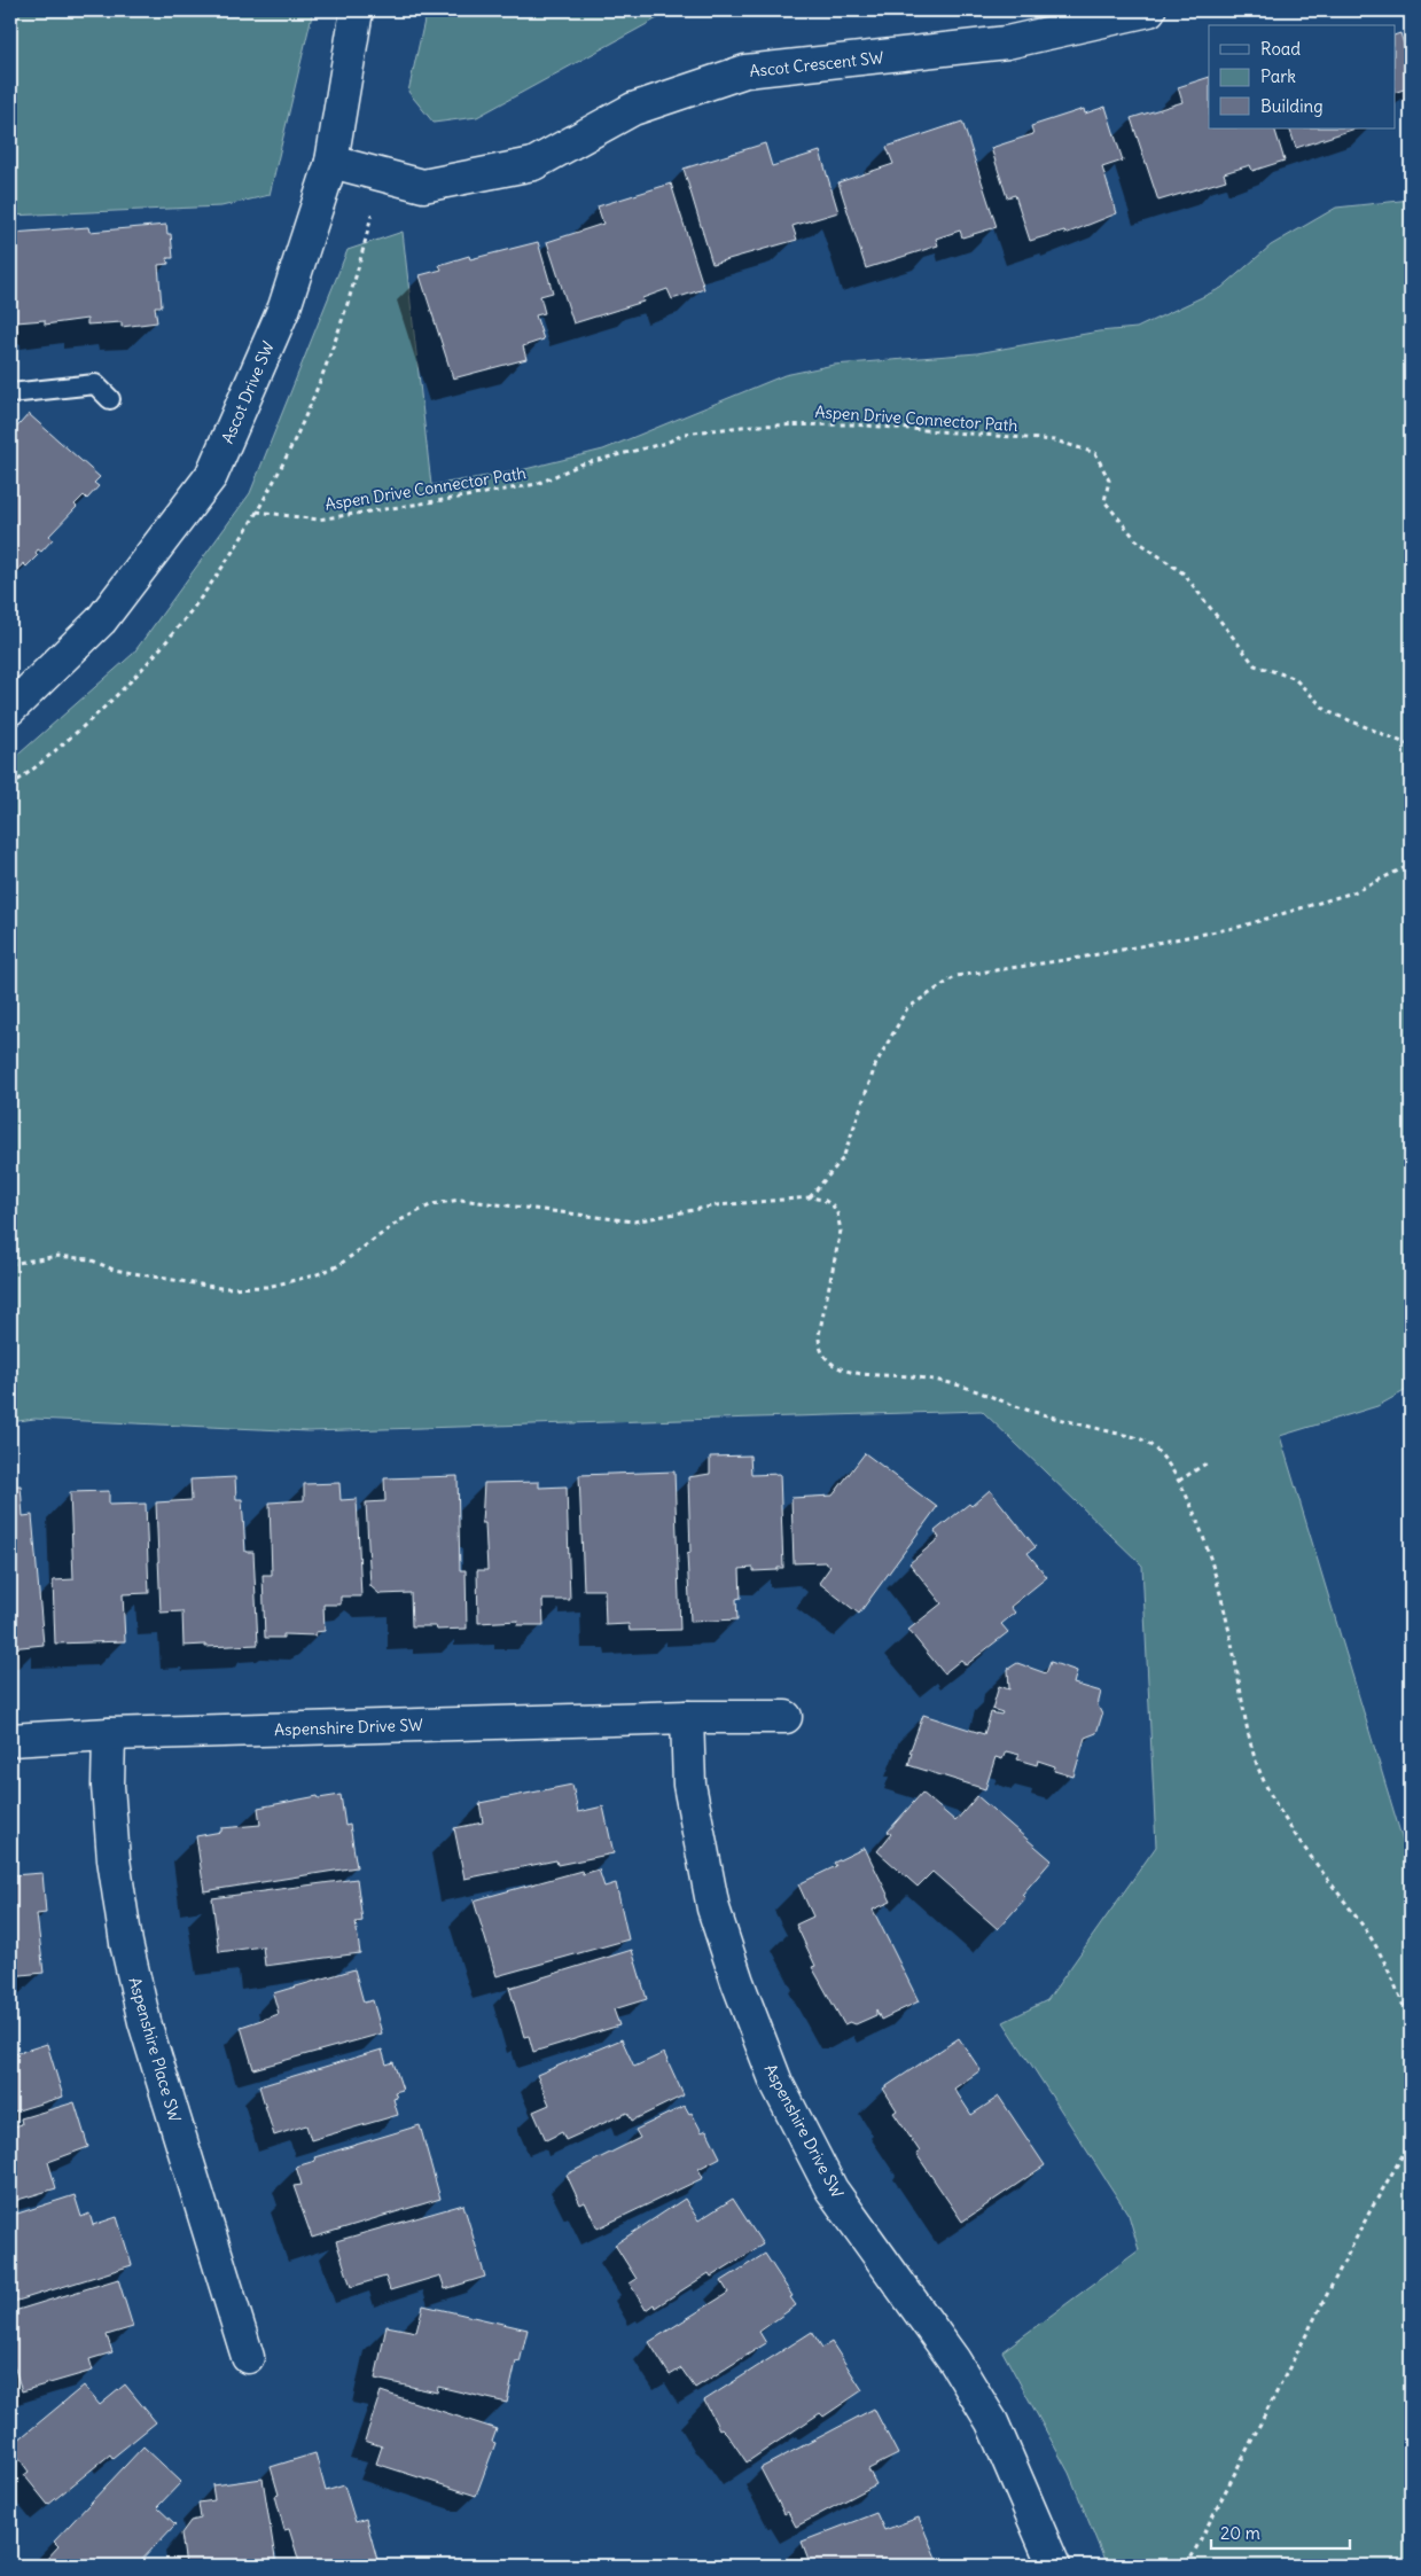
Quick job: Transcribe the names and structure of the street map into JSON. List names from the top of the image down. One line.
{"streets":{"street":["Ascot Crescent SW","Ascot Drive SW","Aspenshire Drive SW","Aspenshire Place SW"],"path":["Aspen Drive Connector Path"]},"crossings":[["Ascot Crescent SW","Ascot Drive SW"],["Aspenshire Drive SW","Aspenshire Place SW"]],"legend":["Road","Park","Building"],"scale_bar":"20 m"}
